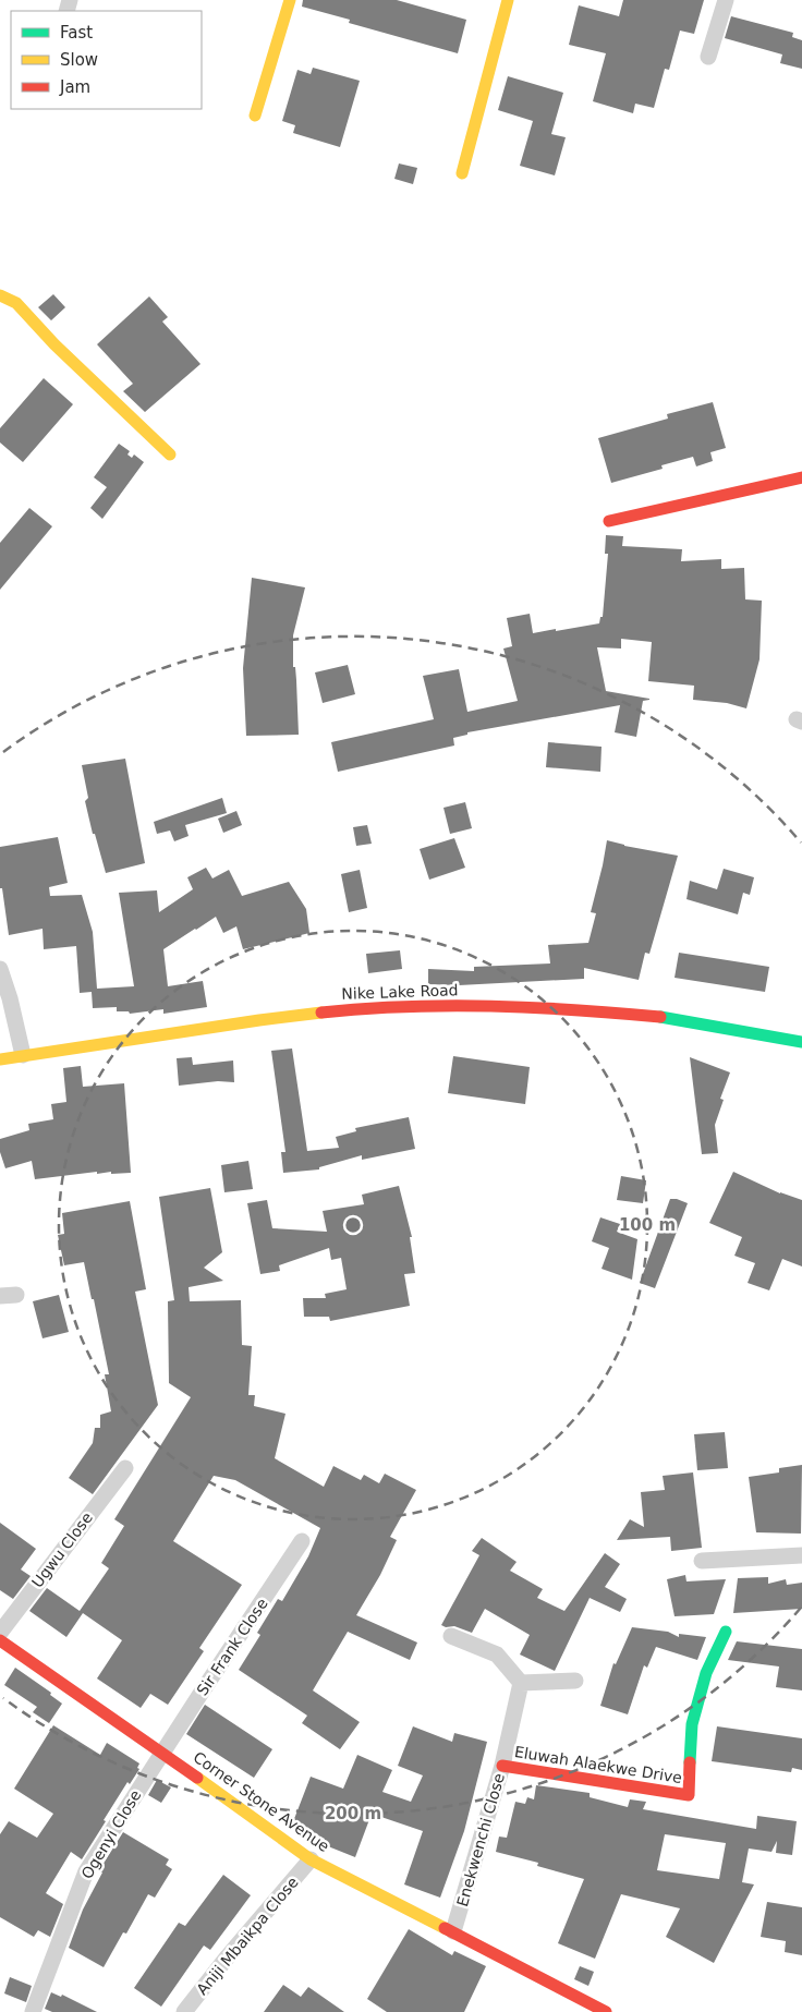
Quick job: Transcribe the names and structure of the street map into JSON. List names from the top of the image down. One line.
{"streets":{"street":["Nike Lake Road","Ugwu Close","Sir Frank Close","Eluwah Alaekwe Drive","Corner Stone Avenue","Ogenyi Close","Enekwenchi Close","Aniji Mbaikpa Close"]},"crossings":[["Sir Frank Close","Corner Stone Avenue"],["Sir Frank Close","Ogenyi Close"],["Eluwah Alaekwe Drive","Enekwenchi Close"],["Corner Stone Avenue","Ogenyi Close"],["Corner Stone Avenue","Enekwenchi Close"],["Corner Stone Avenue","Aniji Mbaikpa Close"]],"legend":["Fast","Slow","Jam"],"rings":["100 m","200 m"]}
